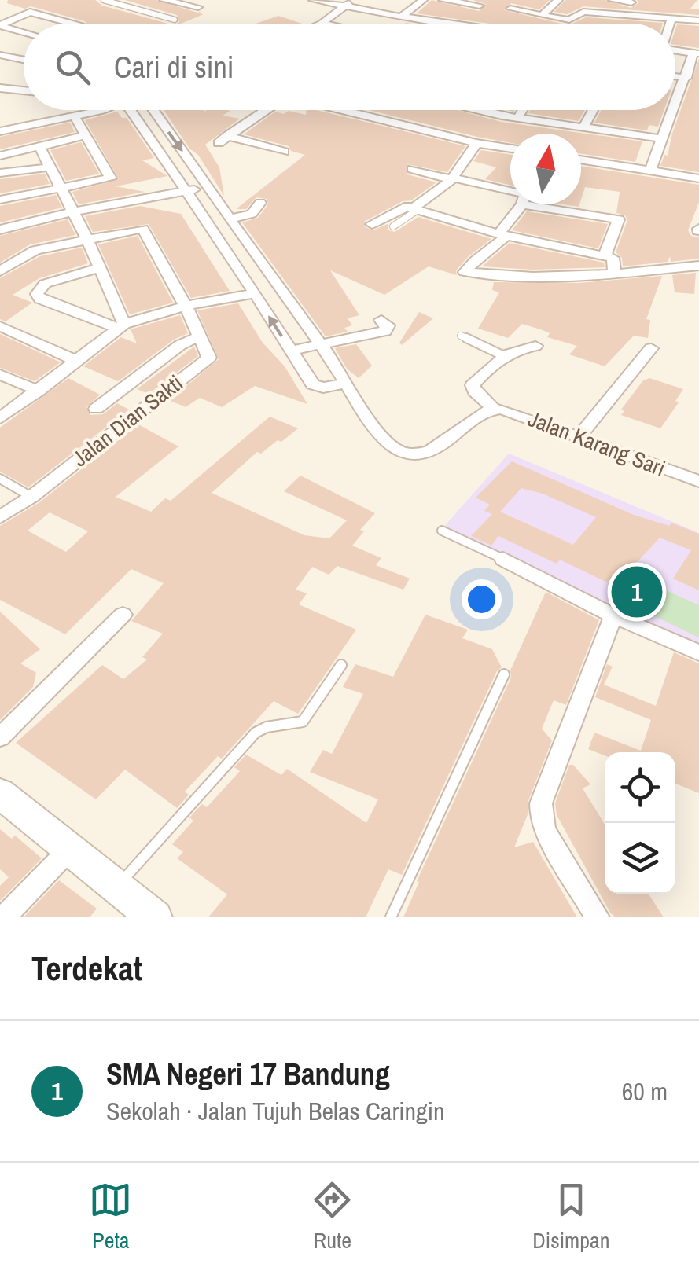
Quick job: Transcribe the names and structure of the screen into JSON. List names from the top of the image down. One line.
{"streets":{"street":["Jalan Dian Sakti","Jalan Karang Sari"]},"north":"top","page":{"search":"Cari di sini","pins":"1","heading":"Terdekat","list":[{"mark":"1","name":"SMA Negeri 17 Bandung","note":"Sekolah · Jalan Tujuh Belas Caringin","value":"60 m"}],"nav":["Peta","Rute","Disimpan"]}}
